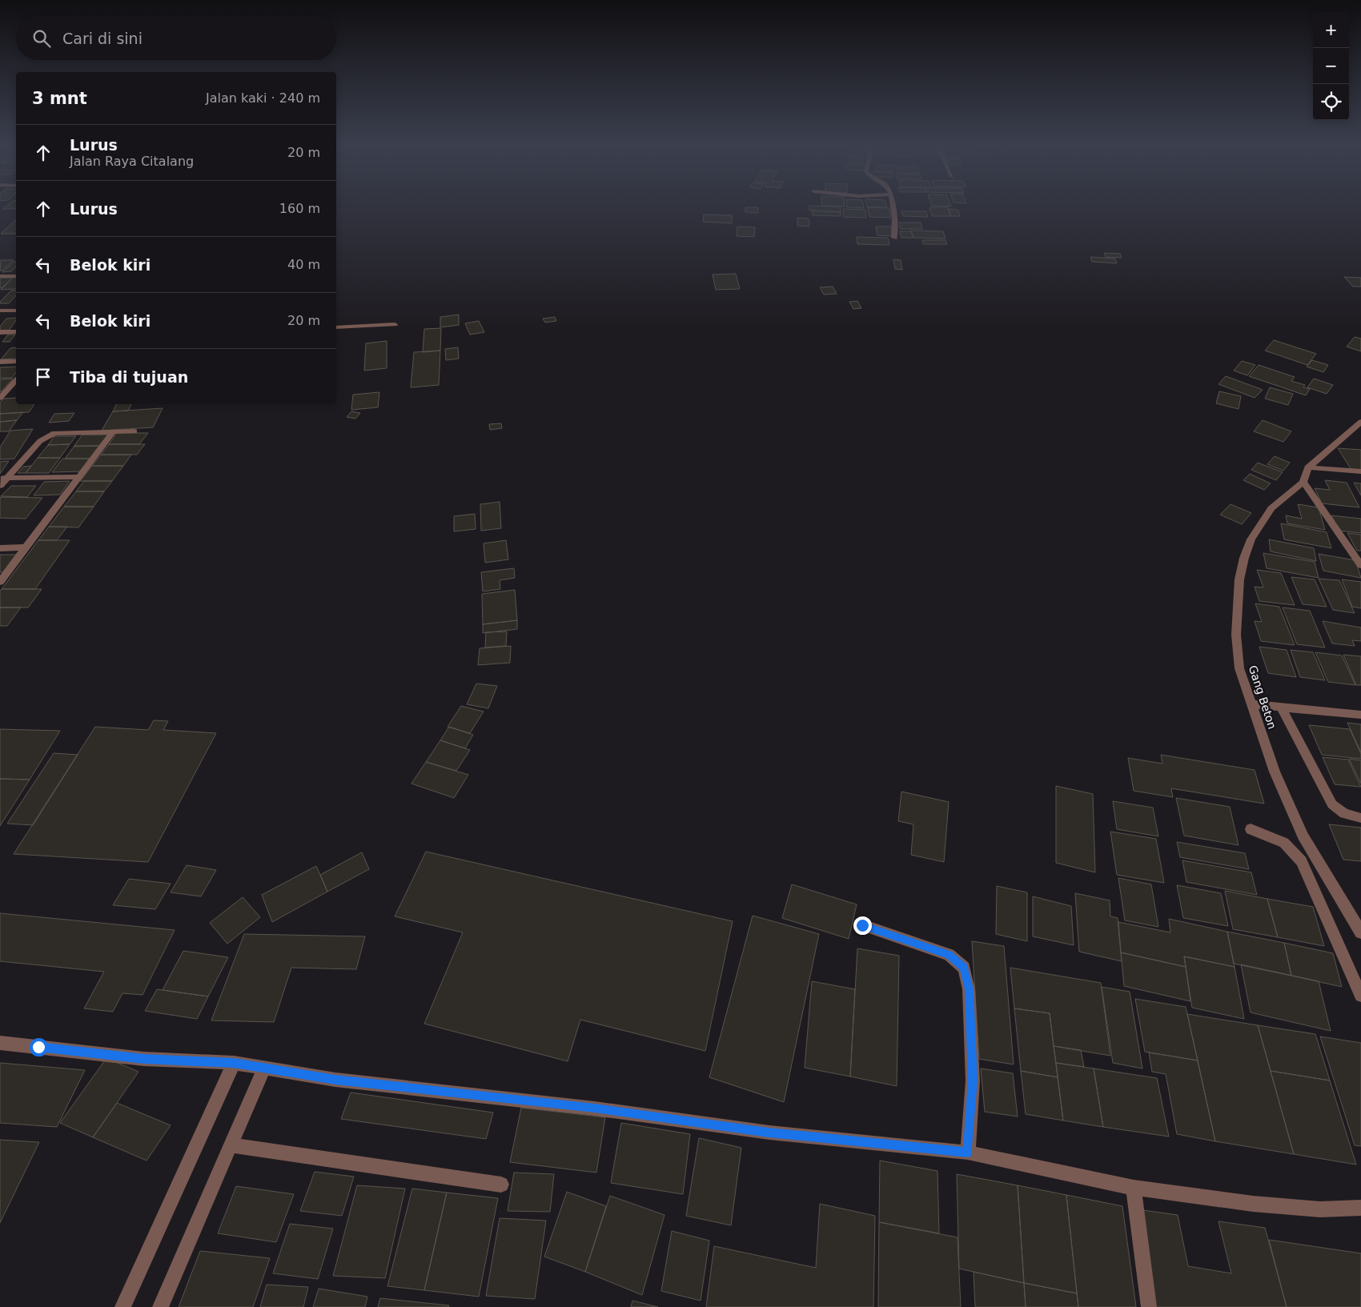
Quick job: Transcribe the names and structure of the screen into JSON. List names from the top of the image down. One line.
{"streets":{"street":["Gang Beton"]},"page":{"map_buttons":["+","−"],"search":"Cari di sini","heading":["3 mnt","Jalan kaki · 240 m"],"list":[["Lurus","Jalan Raya Citalang","20 m"],["Lurus","160 m"],["Belok kiri","40 m"],["Belok kiri","20 m"],"Tiba di tujuan"]}}
